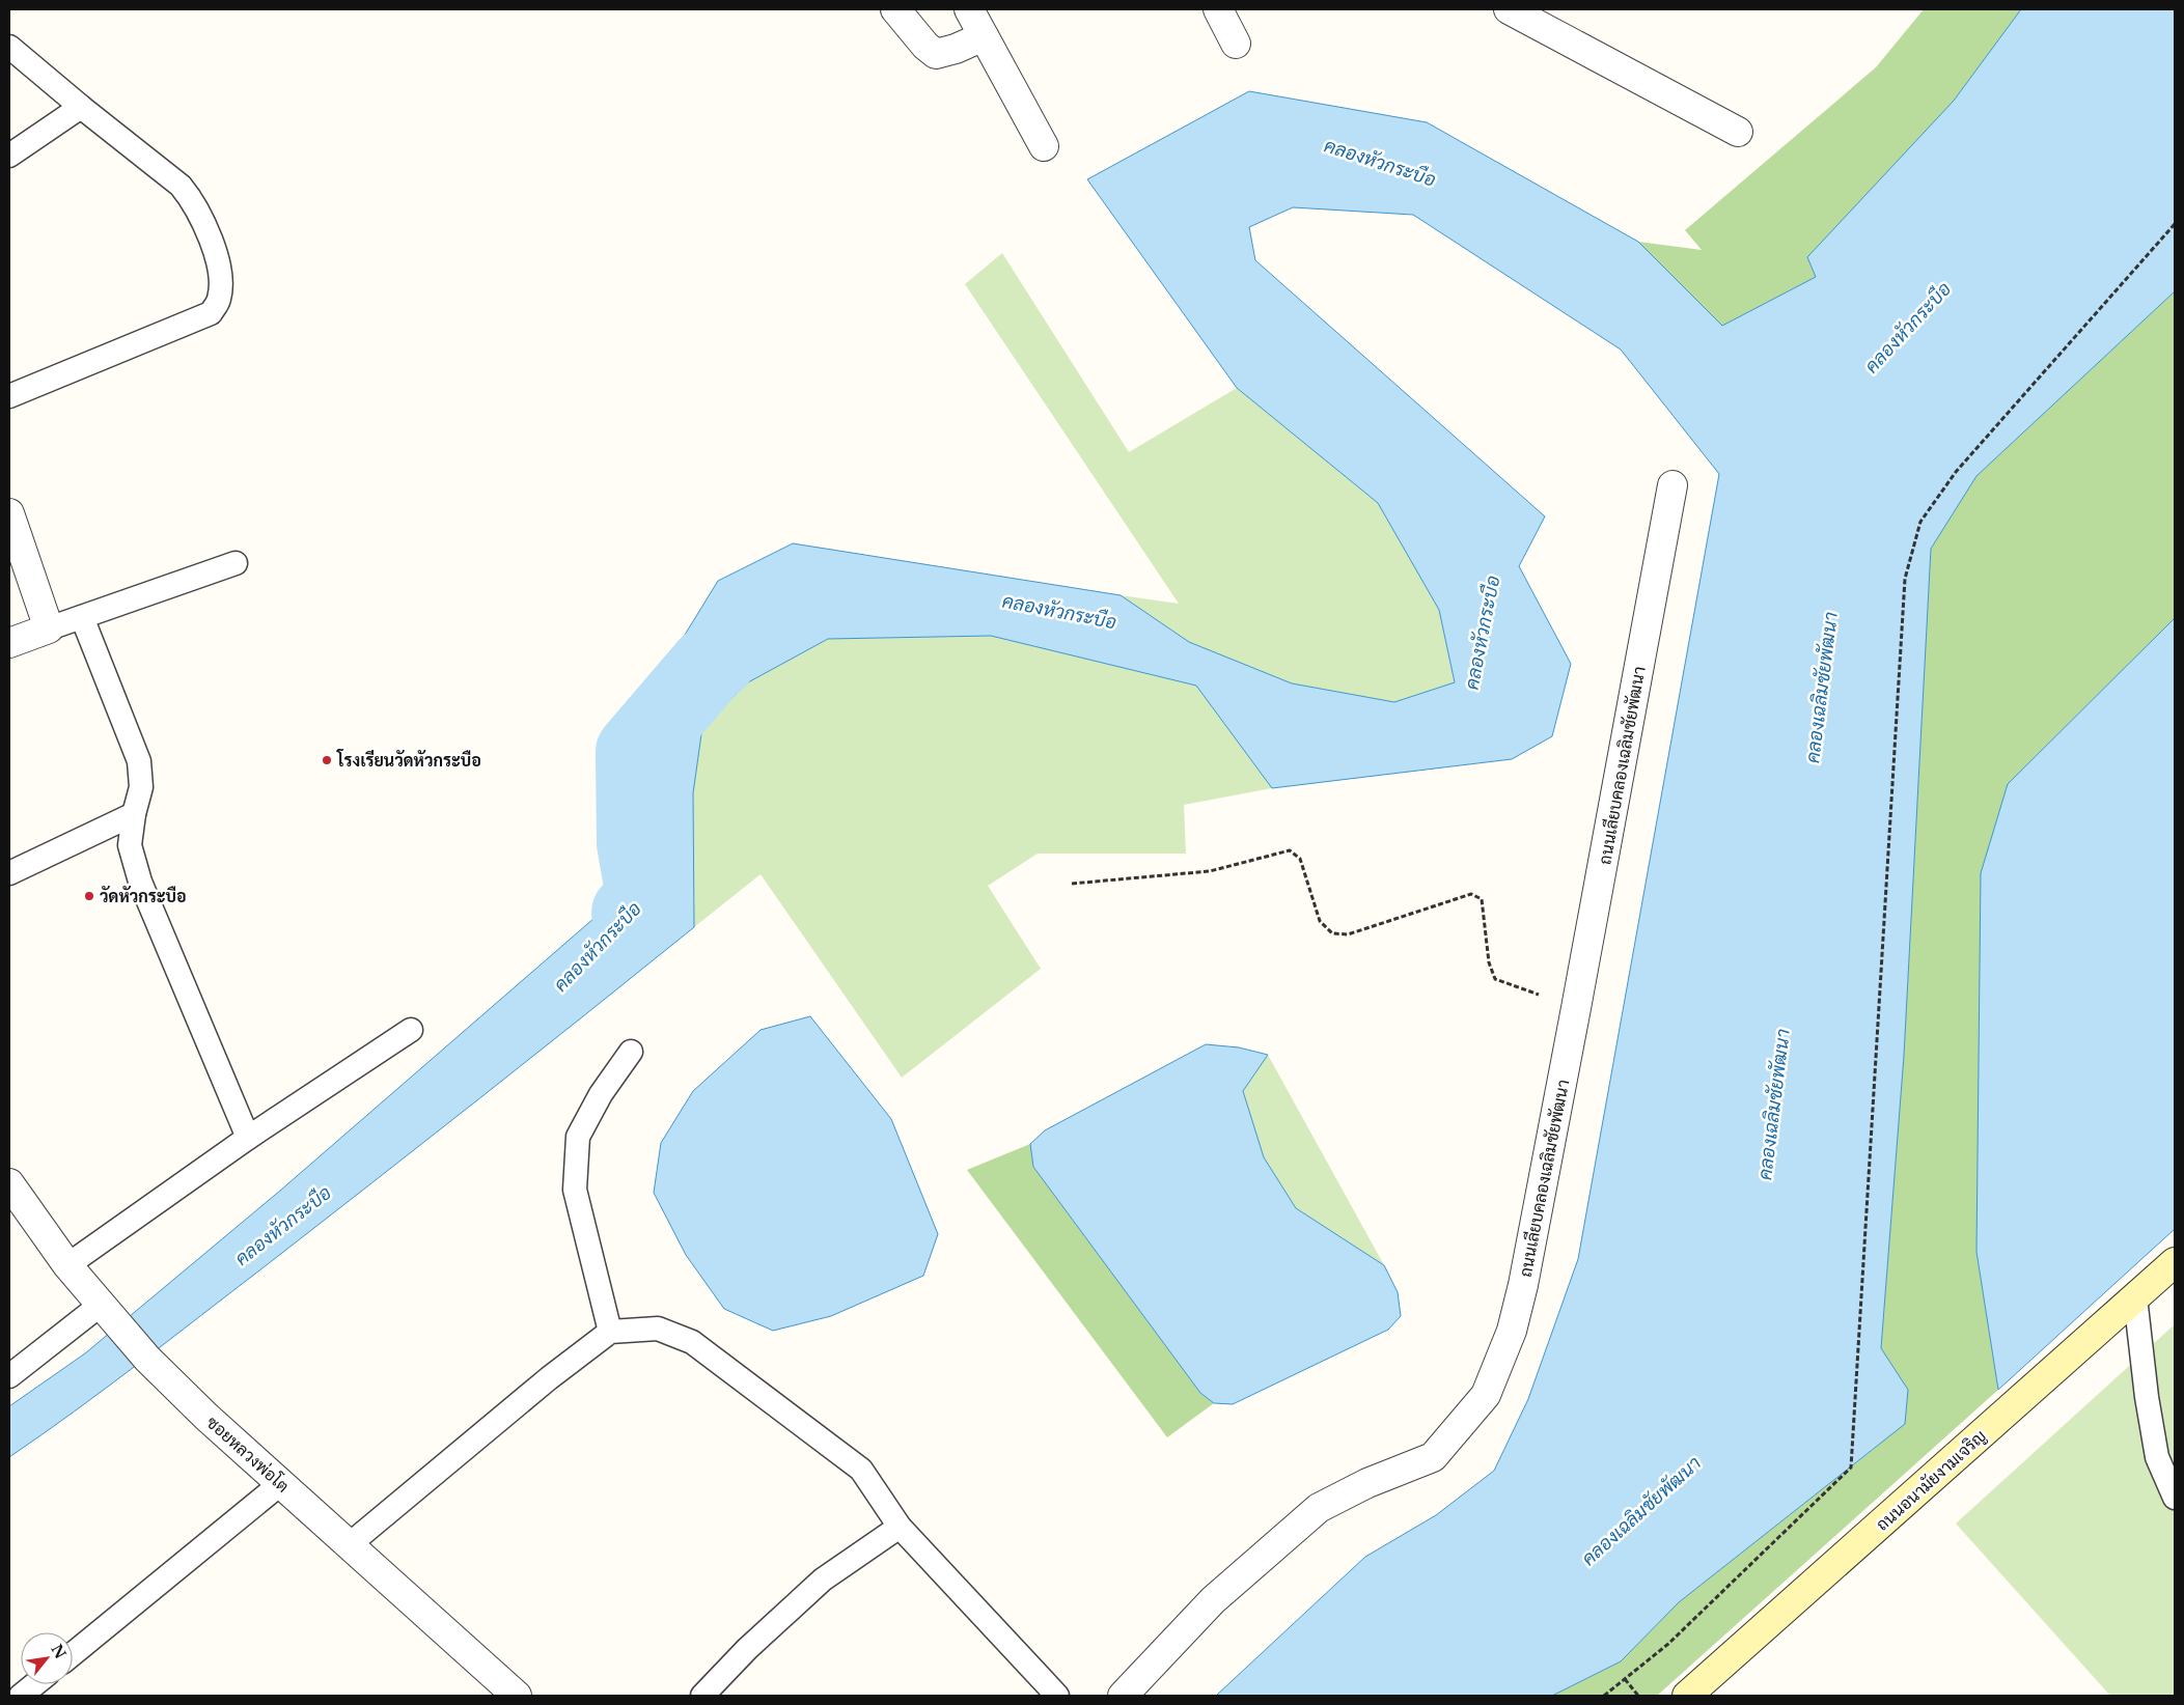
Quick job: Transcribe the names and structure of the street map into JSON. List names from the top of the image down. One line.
{"streets":{"street":["ถนนเลียบคลองเฉลิมชัยพัฒนา","ซอยหลวงพ่อโต","ถนนอนามัยงามเจริญ"]},"water":["คลองหัวกระบือ","คลองเฉลิมชัยพัฒนา"],"places":["โรงเรียนวัดหัวกระบือ","วัดหัวกระบือ"],"north":"top right"}
